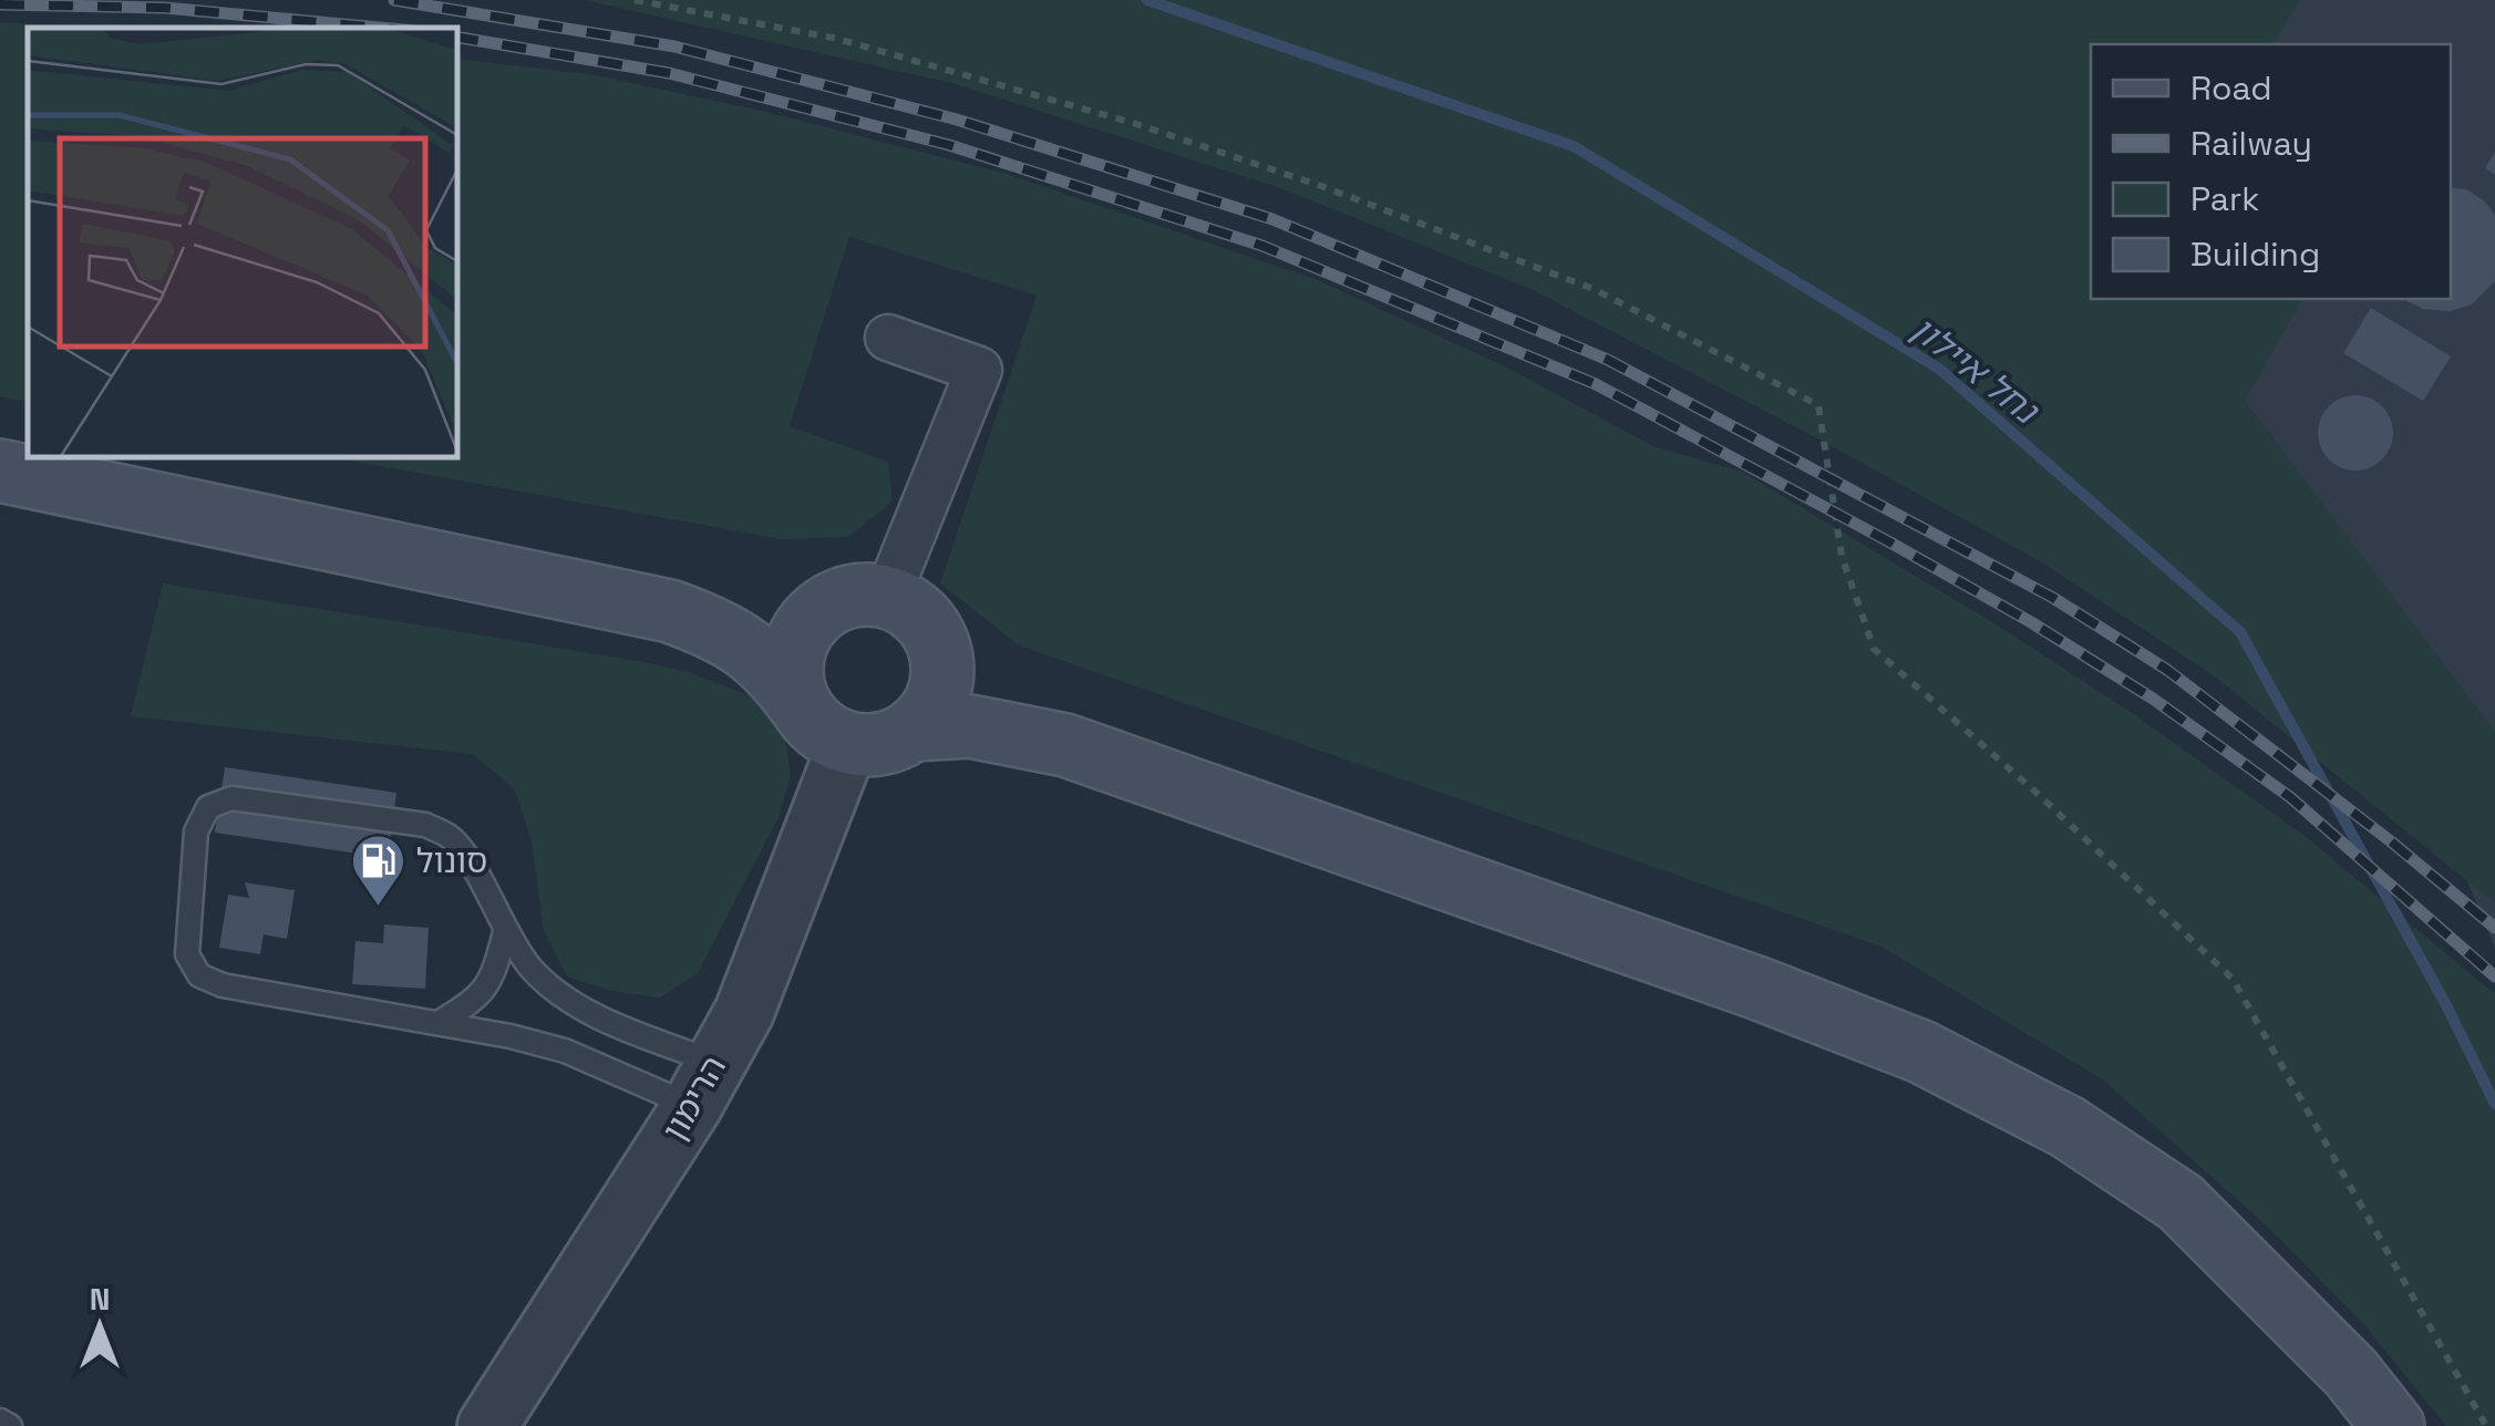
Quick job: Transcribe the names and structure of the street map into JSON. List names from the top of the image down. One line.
{"streets":{"street":["הרימון"]},"water":["נחל איילון"],"places":{"fuel station":["סונול"]},"legend":["Road","Railway","Park","Building"],"north":"top"}
